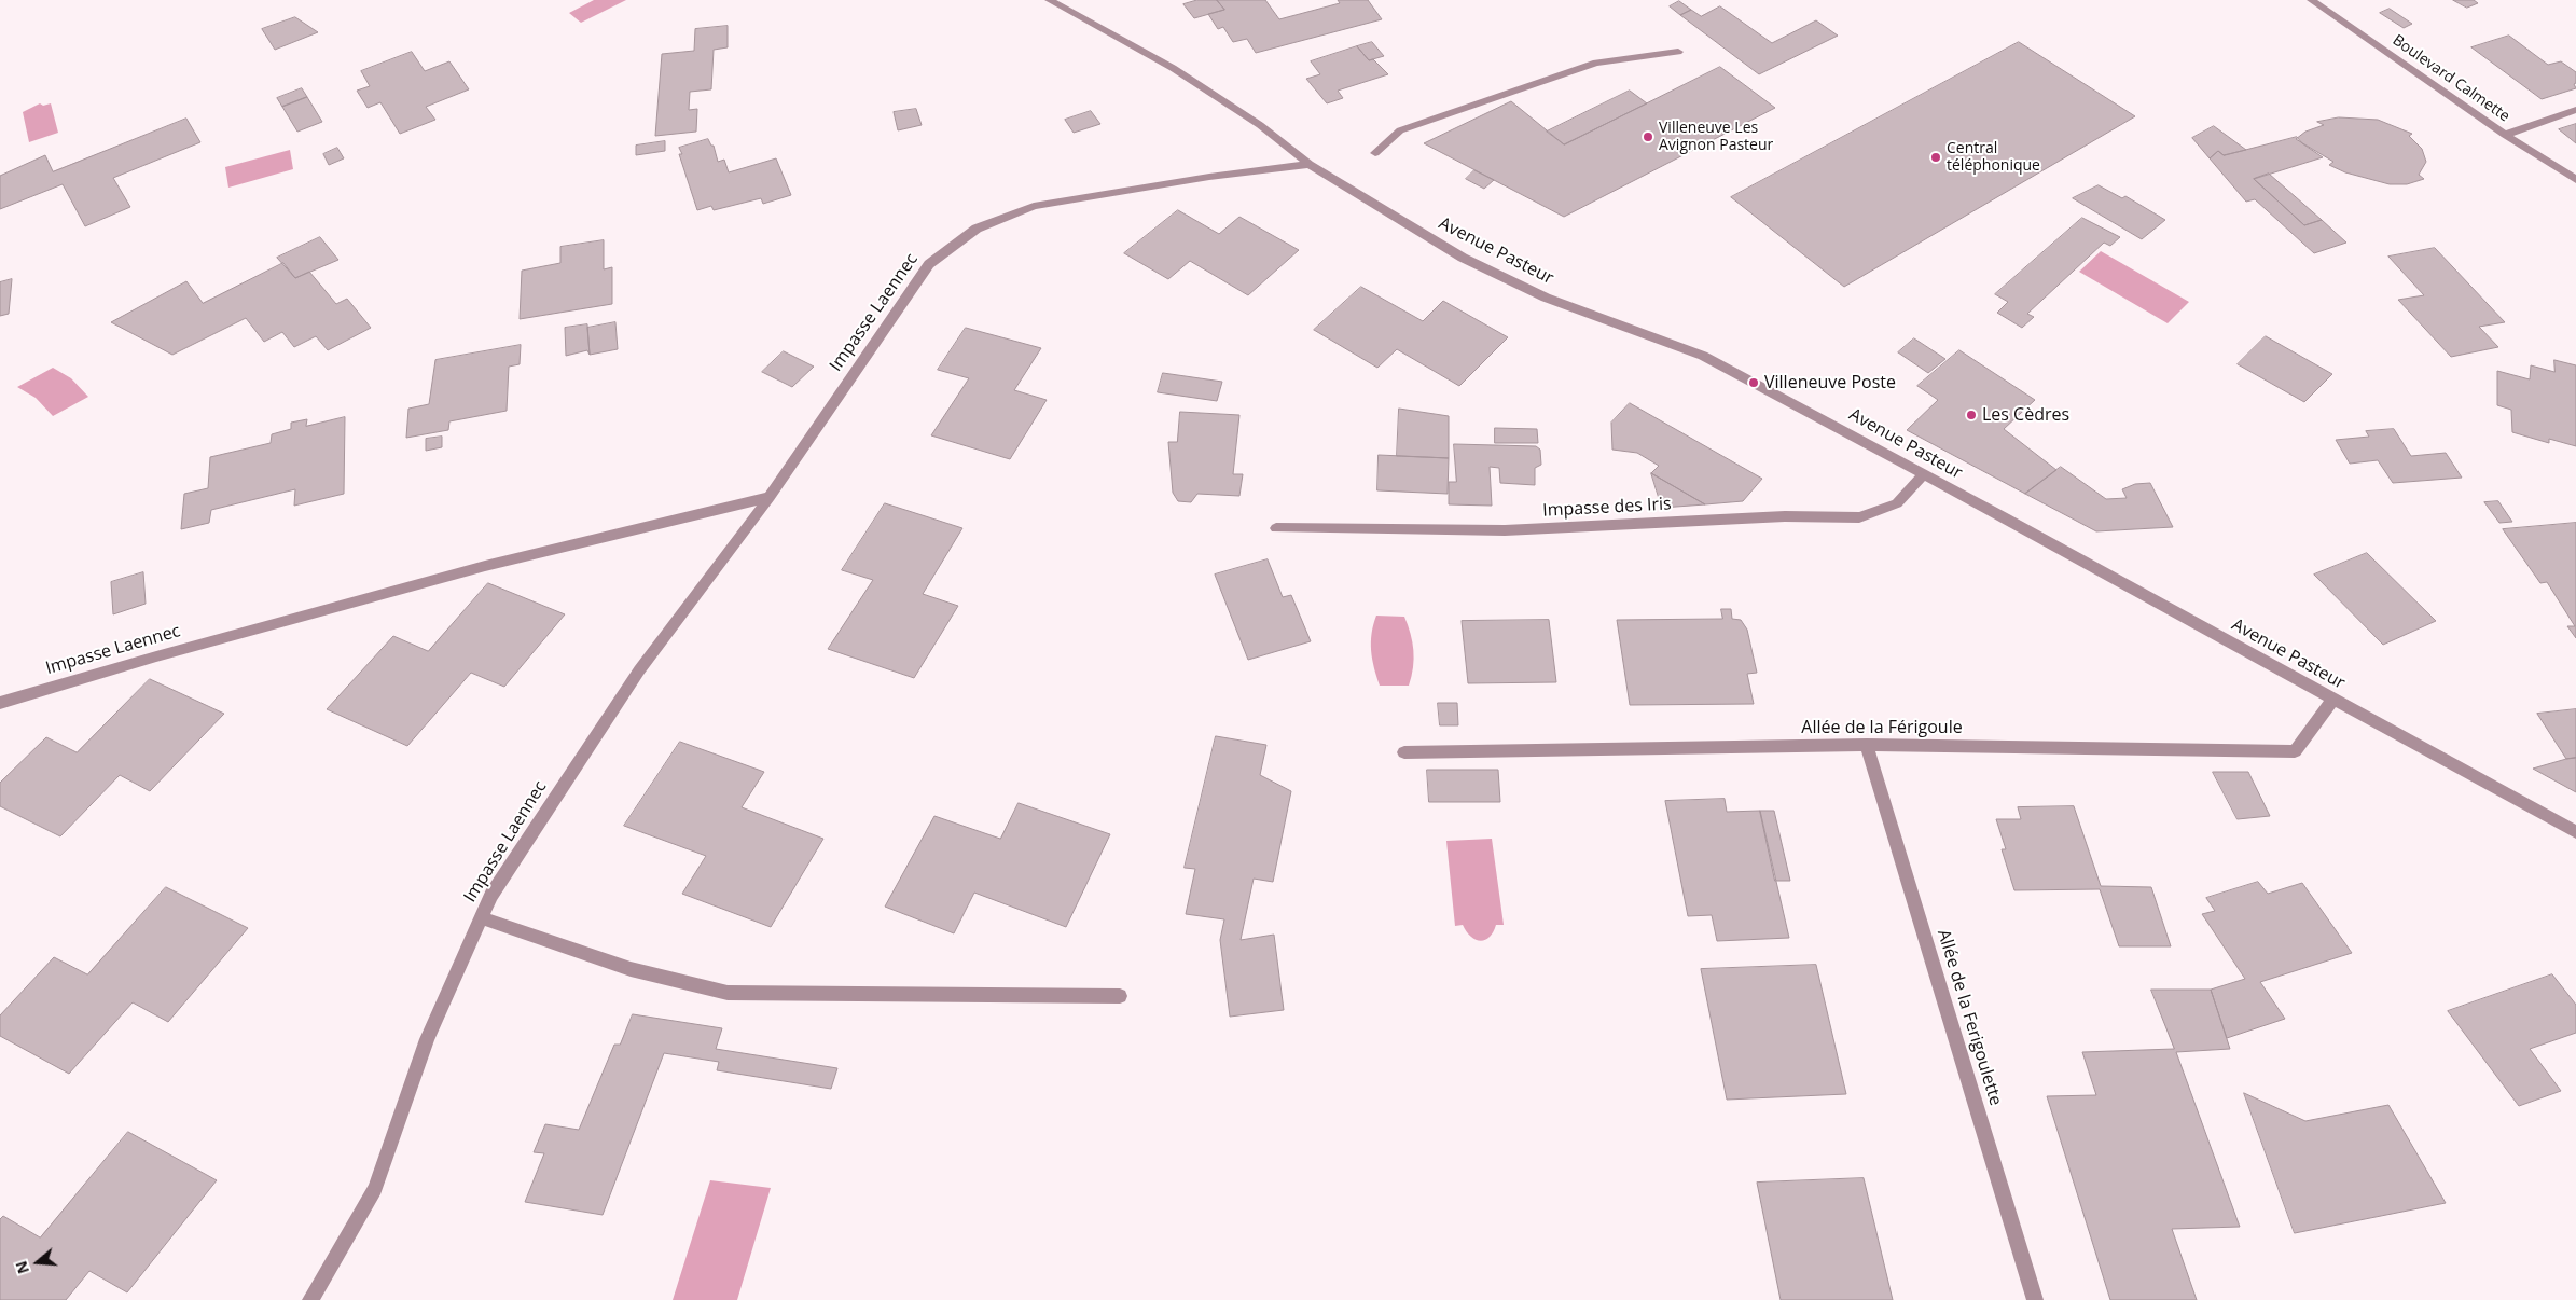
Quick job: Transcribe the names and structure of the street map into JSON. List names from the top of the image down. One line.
{"streets":{"street":["Boulevard Calmette","Avenue Pasteur","Impasse Laennec","Impasse des Iris","Allée de la Férigoule","Allée de la Ferigoulette"]},"crossings":[["Avenue Pasteur","Impasse Laennec"],["Avenue Pasteur","Impasse des Iris"],["Avenue Pasteur","Allée de la Férigoule"],["Allée de la Férigoule","Allée de la Ferigoulette"]],"places":["Villeneuve Les Avignon Pasteur","Central téléphonique","Villeneuve Poste","Les Cèdres"],"north":"left"}
